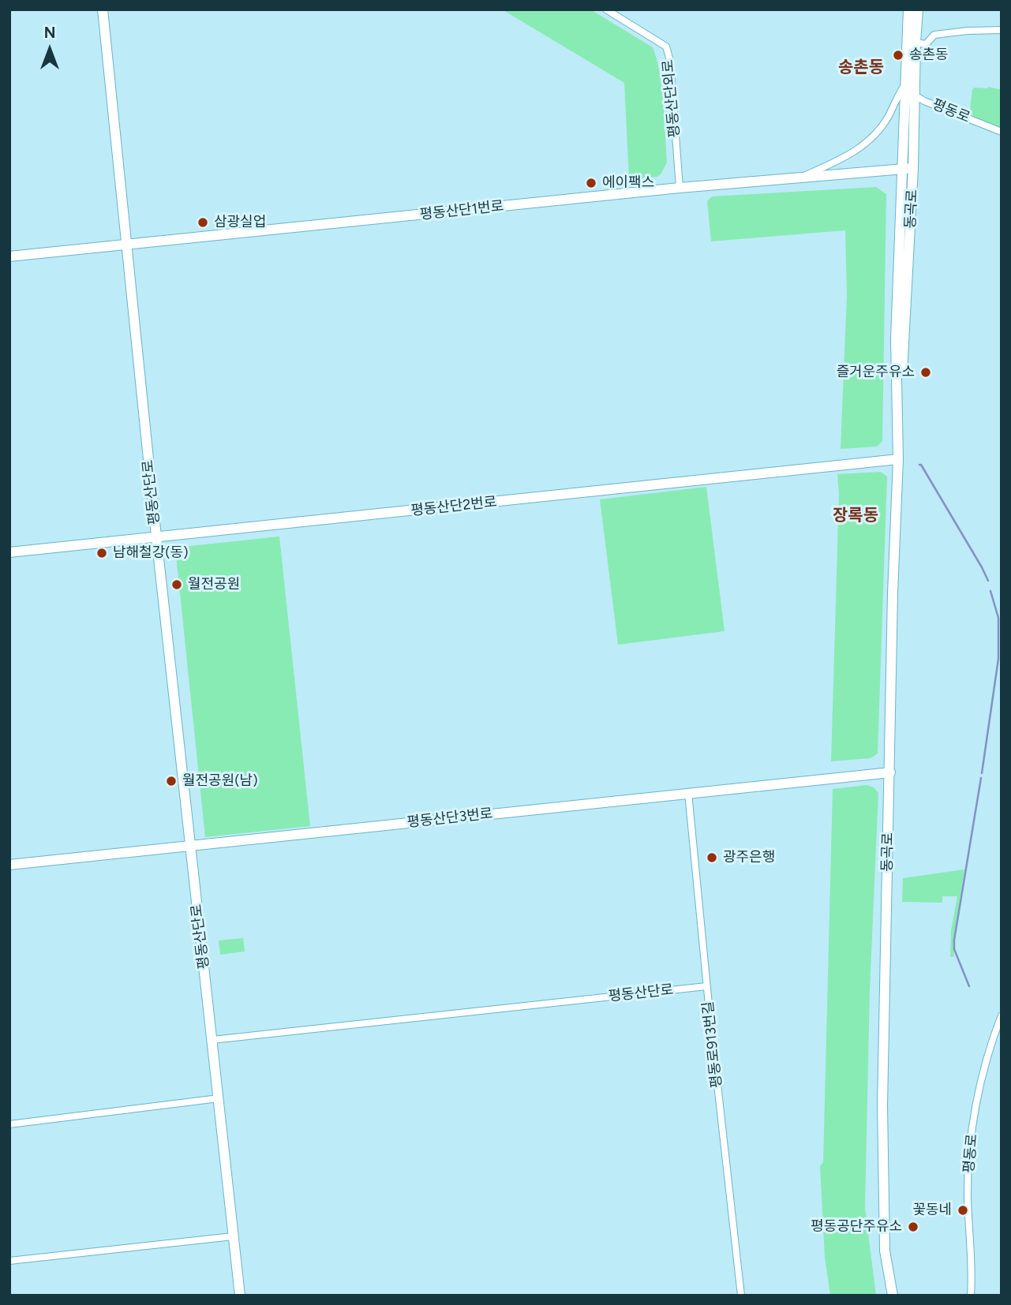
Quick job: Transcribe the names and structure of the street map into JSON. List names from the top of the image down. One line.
{"streets":{"street":["평동산단외로","평동로","동곡로","평동산단1번로","평동산단로","평동산단2번로","평동산단3번로","평동로913번길"]},"crossings":[["평동산단외로","평동산단1번로"],["평동로","동곡로"],["동곡로","평동산단1번로"],["동곡로","평동산단2번로"],["동곡로","평동산단3번로"],["평동산단1번로","평동산단로"],["평동산단로","평동산단2번로"],["평동산단로","평동산단3번로"],["평동산단로","평동로913번길"],["평동산단3번로","평동로913번길"]],"districts":["송촌동","장록동"],"places":["송촌동","에이팩스","삼광실업","즐거운주유소","남해철강(동)","월전공원","월전공원(남)","광주은행","꽃동네","평동공단주유소"],"north":"top"}
